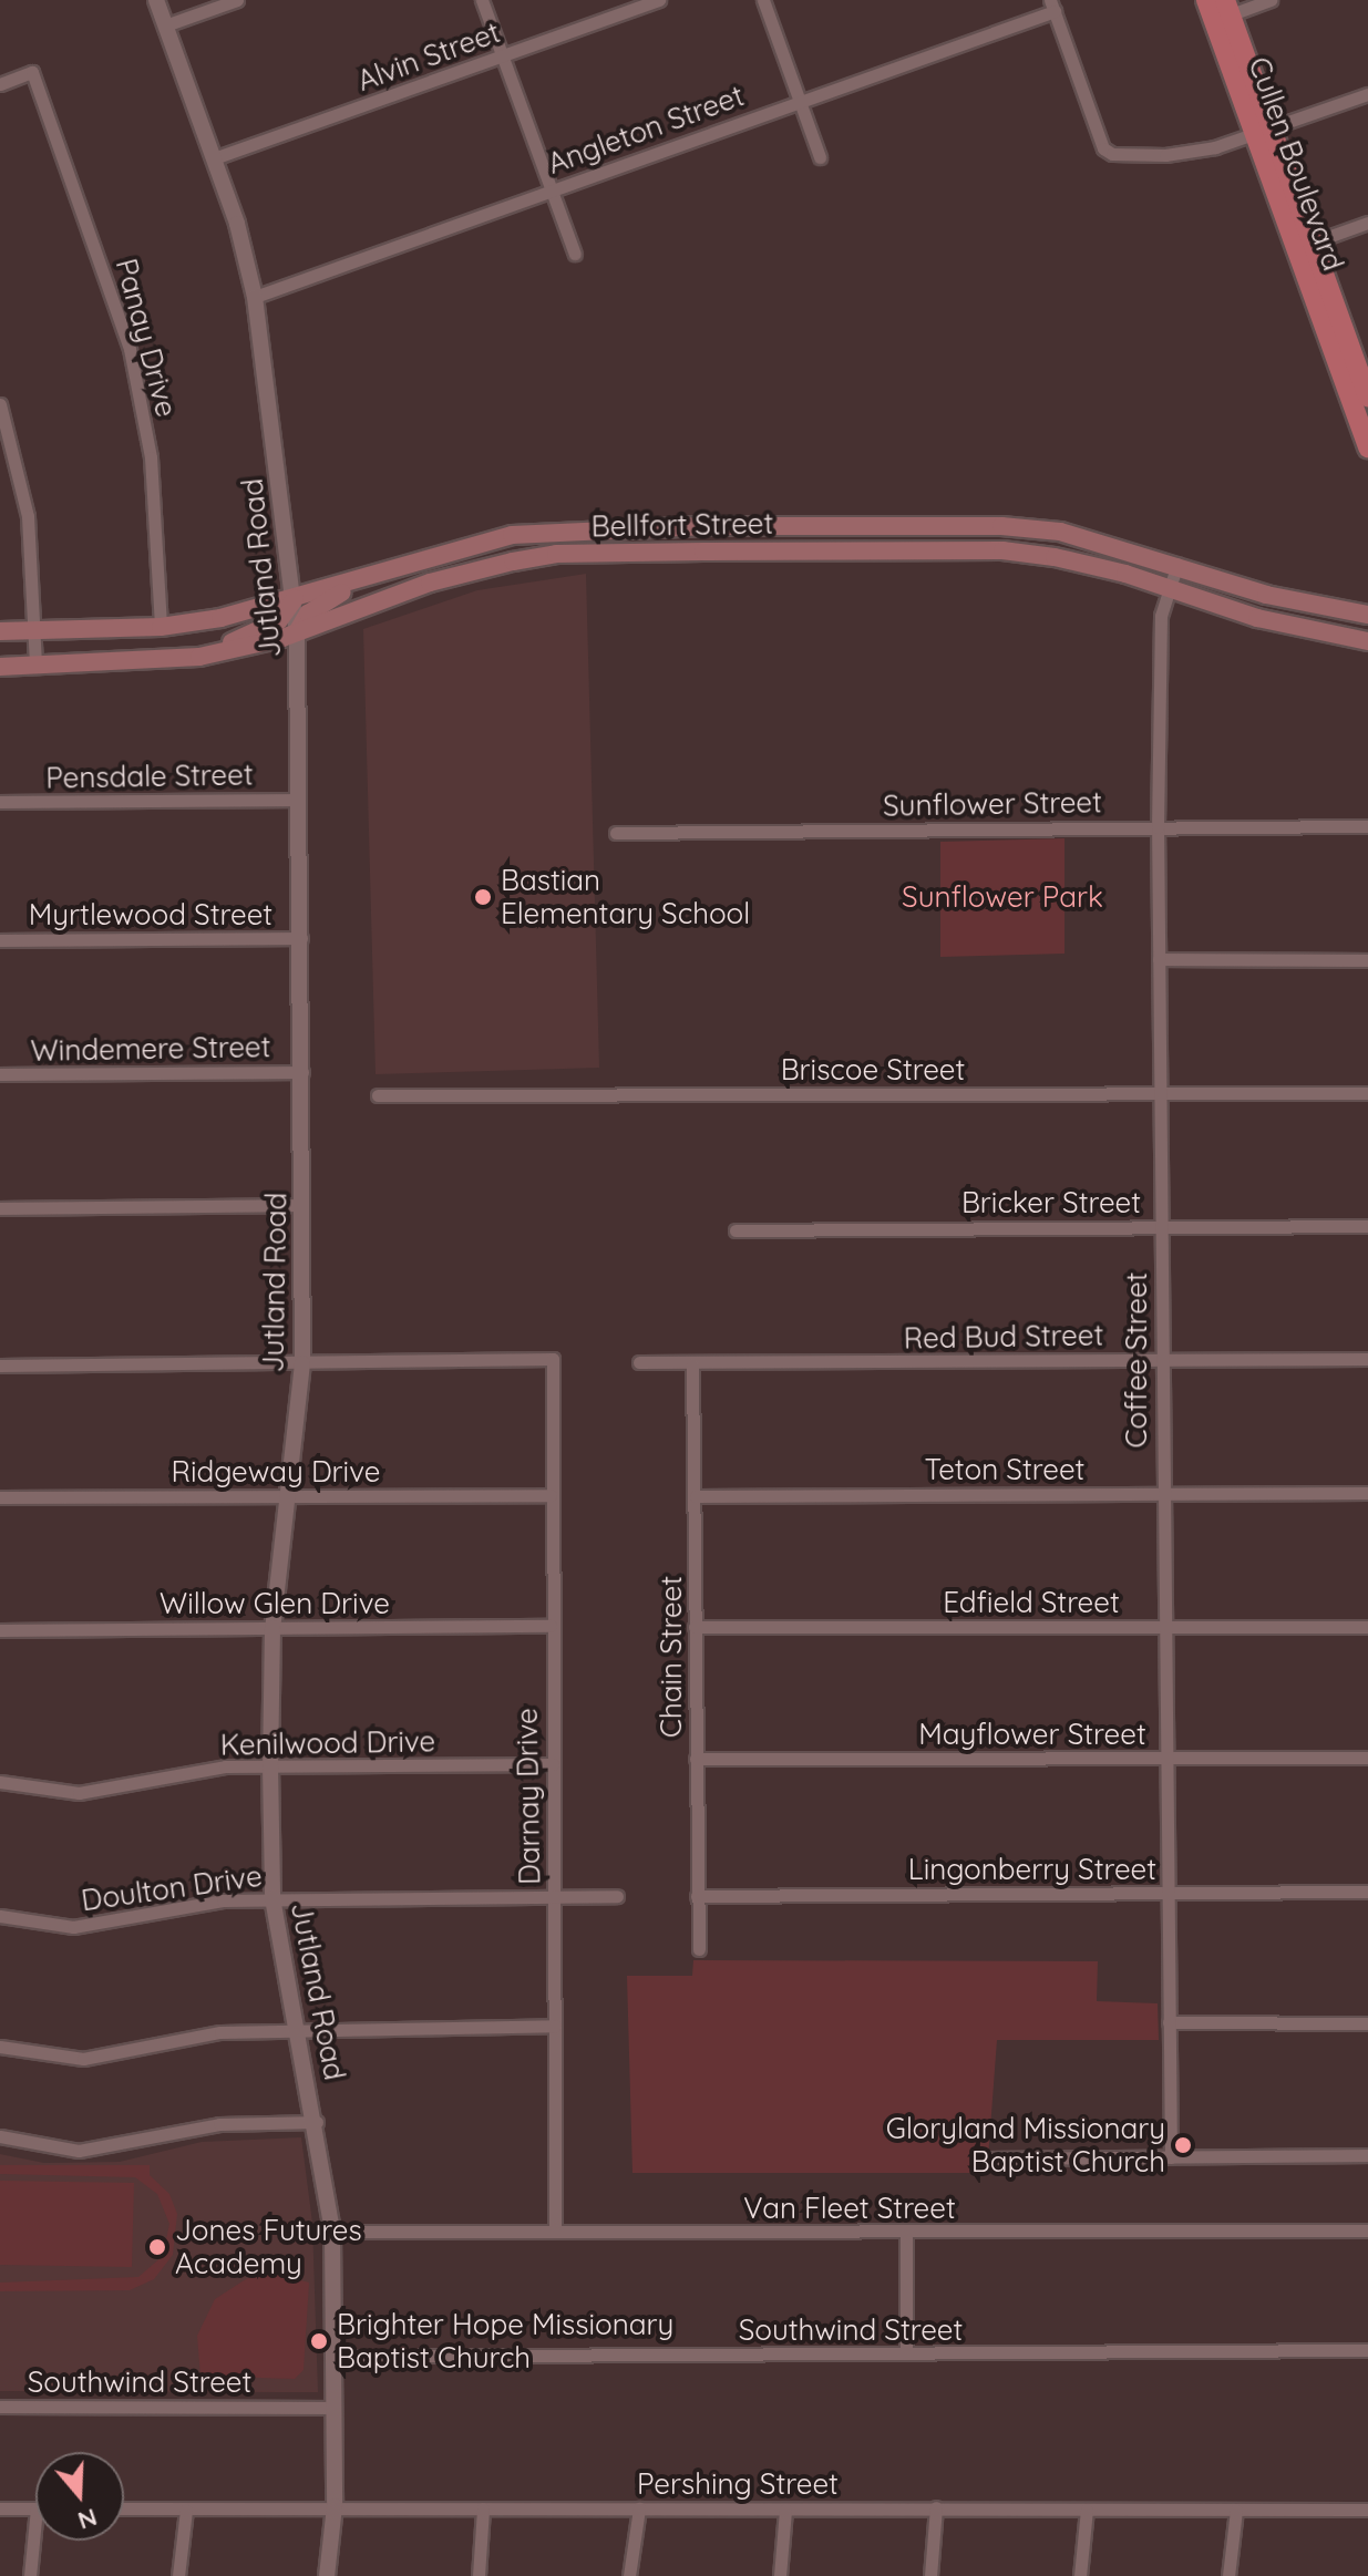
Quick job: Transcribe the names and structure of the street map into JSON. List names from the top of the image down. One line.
{"streets":{"main road":["Cullen Boulevard","Bellfort Street"],"street":["Alvin Street","Angleton Street","Panay Drive","Jutland Road","Pensdale Street","Sunflower Street","Myrtlewood Street","Windemere Street","Briscoe Street","Bricker Street","Red Bud Street","Coffee Street","Teton Street","Ridgeway Drive","Edfield Street","Willow Glen Drive","Chain Street","Mayflower Street","Kenilwood Drive","Darnay Drive","Lingonberry Street","Doulton Drive","Van Fleet Street","Southwind Street","Pershing Street"]},"crossings":[["Alvin Street","Jutland Road"],["Angleton Street","Jutland Road"],["Panay Drive","Bellfort Street"],["Bellfort Street","Jutland Road"],["Bellfort Street","Coffee Street"],["Jutland Road","Pensdale Street"],["Jutland Road","Myrtlewood Street"],["Jutland Road","Windemere Street"],["Jutland Road","Ridgeway Drive"],["Jutland Road","Willow Glen Drive"],["Jutland Road","Kenilwood Drive"],["Jutland Road","Darnay Drive"],["Jutland Road","Doulton Drive"],["Jutland Road","Van Fleet Street"],["Jutland Road","Southwind Street"],["Jutland Road","Pershing Street"],["Sunflower Street","Coffee Street"],["Briscoe Street","Coffee Street"],["Bricker Street","Coffee Street"],["Red Bud Street","Coffee Street"],["Red Bud Street","Chain Street"],["Coffee Street","Teton Street"],["Coffee Street","Edfield Street"],["Coffee Street","Mayflower Street"],["Coffee Street","Lingonberry Street"],["Teton Street","Chain Street"],["Ridgeway Drive","Darnay Drive"],["Edfield Street","Chain Street"],["Willow Glen Drive","Darnay Drive"],["Chain Street","Mayflower Street"],["Chain Street","Lingonberry Street"],["Kenilwood Drive","Darnay Drive"],["Darnay Drive","Doulton Drive"],["Darnay Drive","Van Fleet Street"]],"parks":["Sunflower Park"],"places":["Bastian Elementary School","Gloryland Missionary Baptist Church","Jones Futures Academy","Brighter Hope Missionary Baptist Church"],"north":"bottom"}
